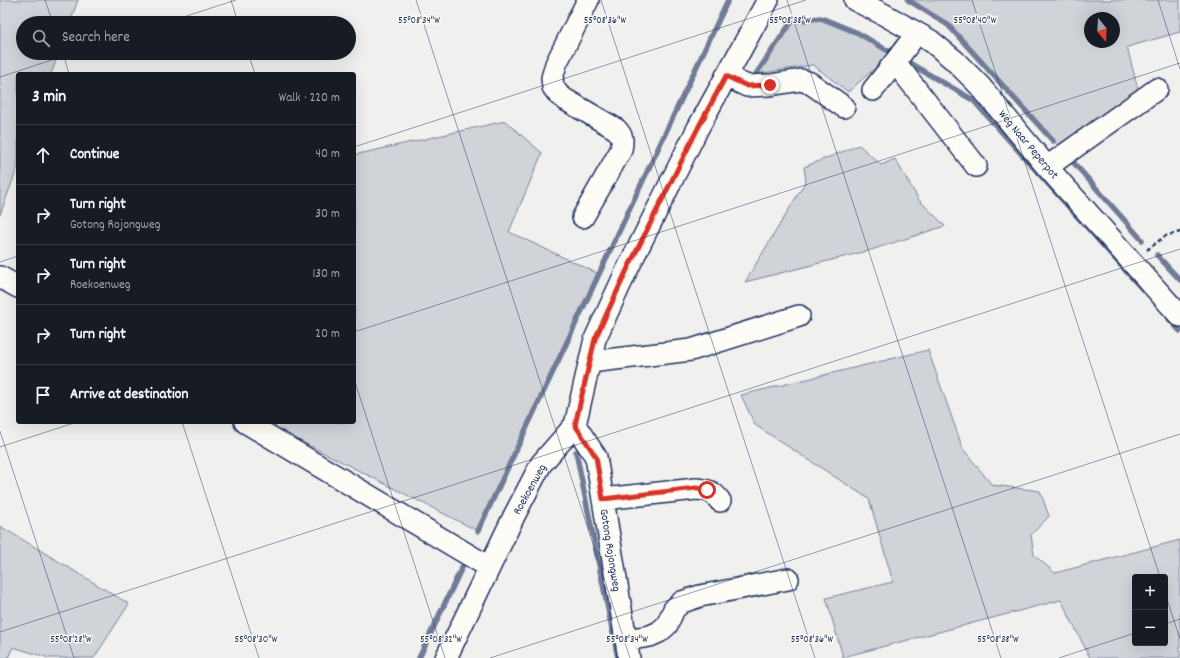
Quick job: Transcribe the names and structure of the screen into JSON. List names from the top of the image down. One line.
{"streets":{"street":["Weg Naar Peperpot","Roekoenweg","Gotong Rojongweg"]},"crossings":[["Roekoenweg","Gotong Rojongweg"]],"north":"bottom","page":{"search":"Search here","heading":["3 min","Walk · 220 m"],"list":[["Continue","40 m"],["Turn right","Gotong Rojongweg","30 m"],["Turn right","Roekoenweg","130 m"],["Turn right","20 m"],"Arrive at destination"],"map_buttons":["+","−"]},"coordinates":["55°08'34\"W","55°08'36\"W","55°08'38\"W","55°08'40\"W","55°08'28\"W","55°08'30\"W","55°08'32\"W"]}
